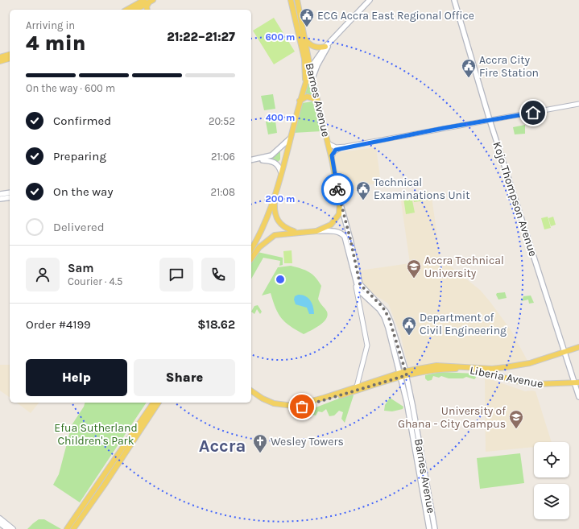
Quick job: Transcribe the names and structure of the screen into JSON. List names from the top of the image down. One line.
{"streets":{"main road":["Barnes Avenue","Kojo Thompson Avenue","Liberia Avenue"]},"crossings":[["Barnes Avenue","Liberia Avenue"],["Kojo Thompson Avenue","Liberia Avenue"]],"districts":["Accra"],"parks":["Efua Sutherland Children's Park"],"places":{"public building":["ECG Accra East Regional Office","Accra City Fire Station","Technical Examinations Unit","Department of Civil Engineering"],"school or university":["Accra Technical University","University of Ghana - City Campus"],"church":["Wesley Towers"]},"page":{"heading":["4 min","Arriving in","21:22–21:27"],"panel":["Sam","Courier · 4.5","Order #4199","$18.62"],"bar":"On the way · 600 m","list":[["Confirmed","20:52"],["Preparing","21:06"],["On the way","21:08"],"Delivered"],"buttons":["Help","Share"]},"rings":["600 m","400 m","200 m"]}
